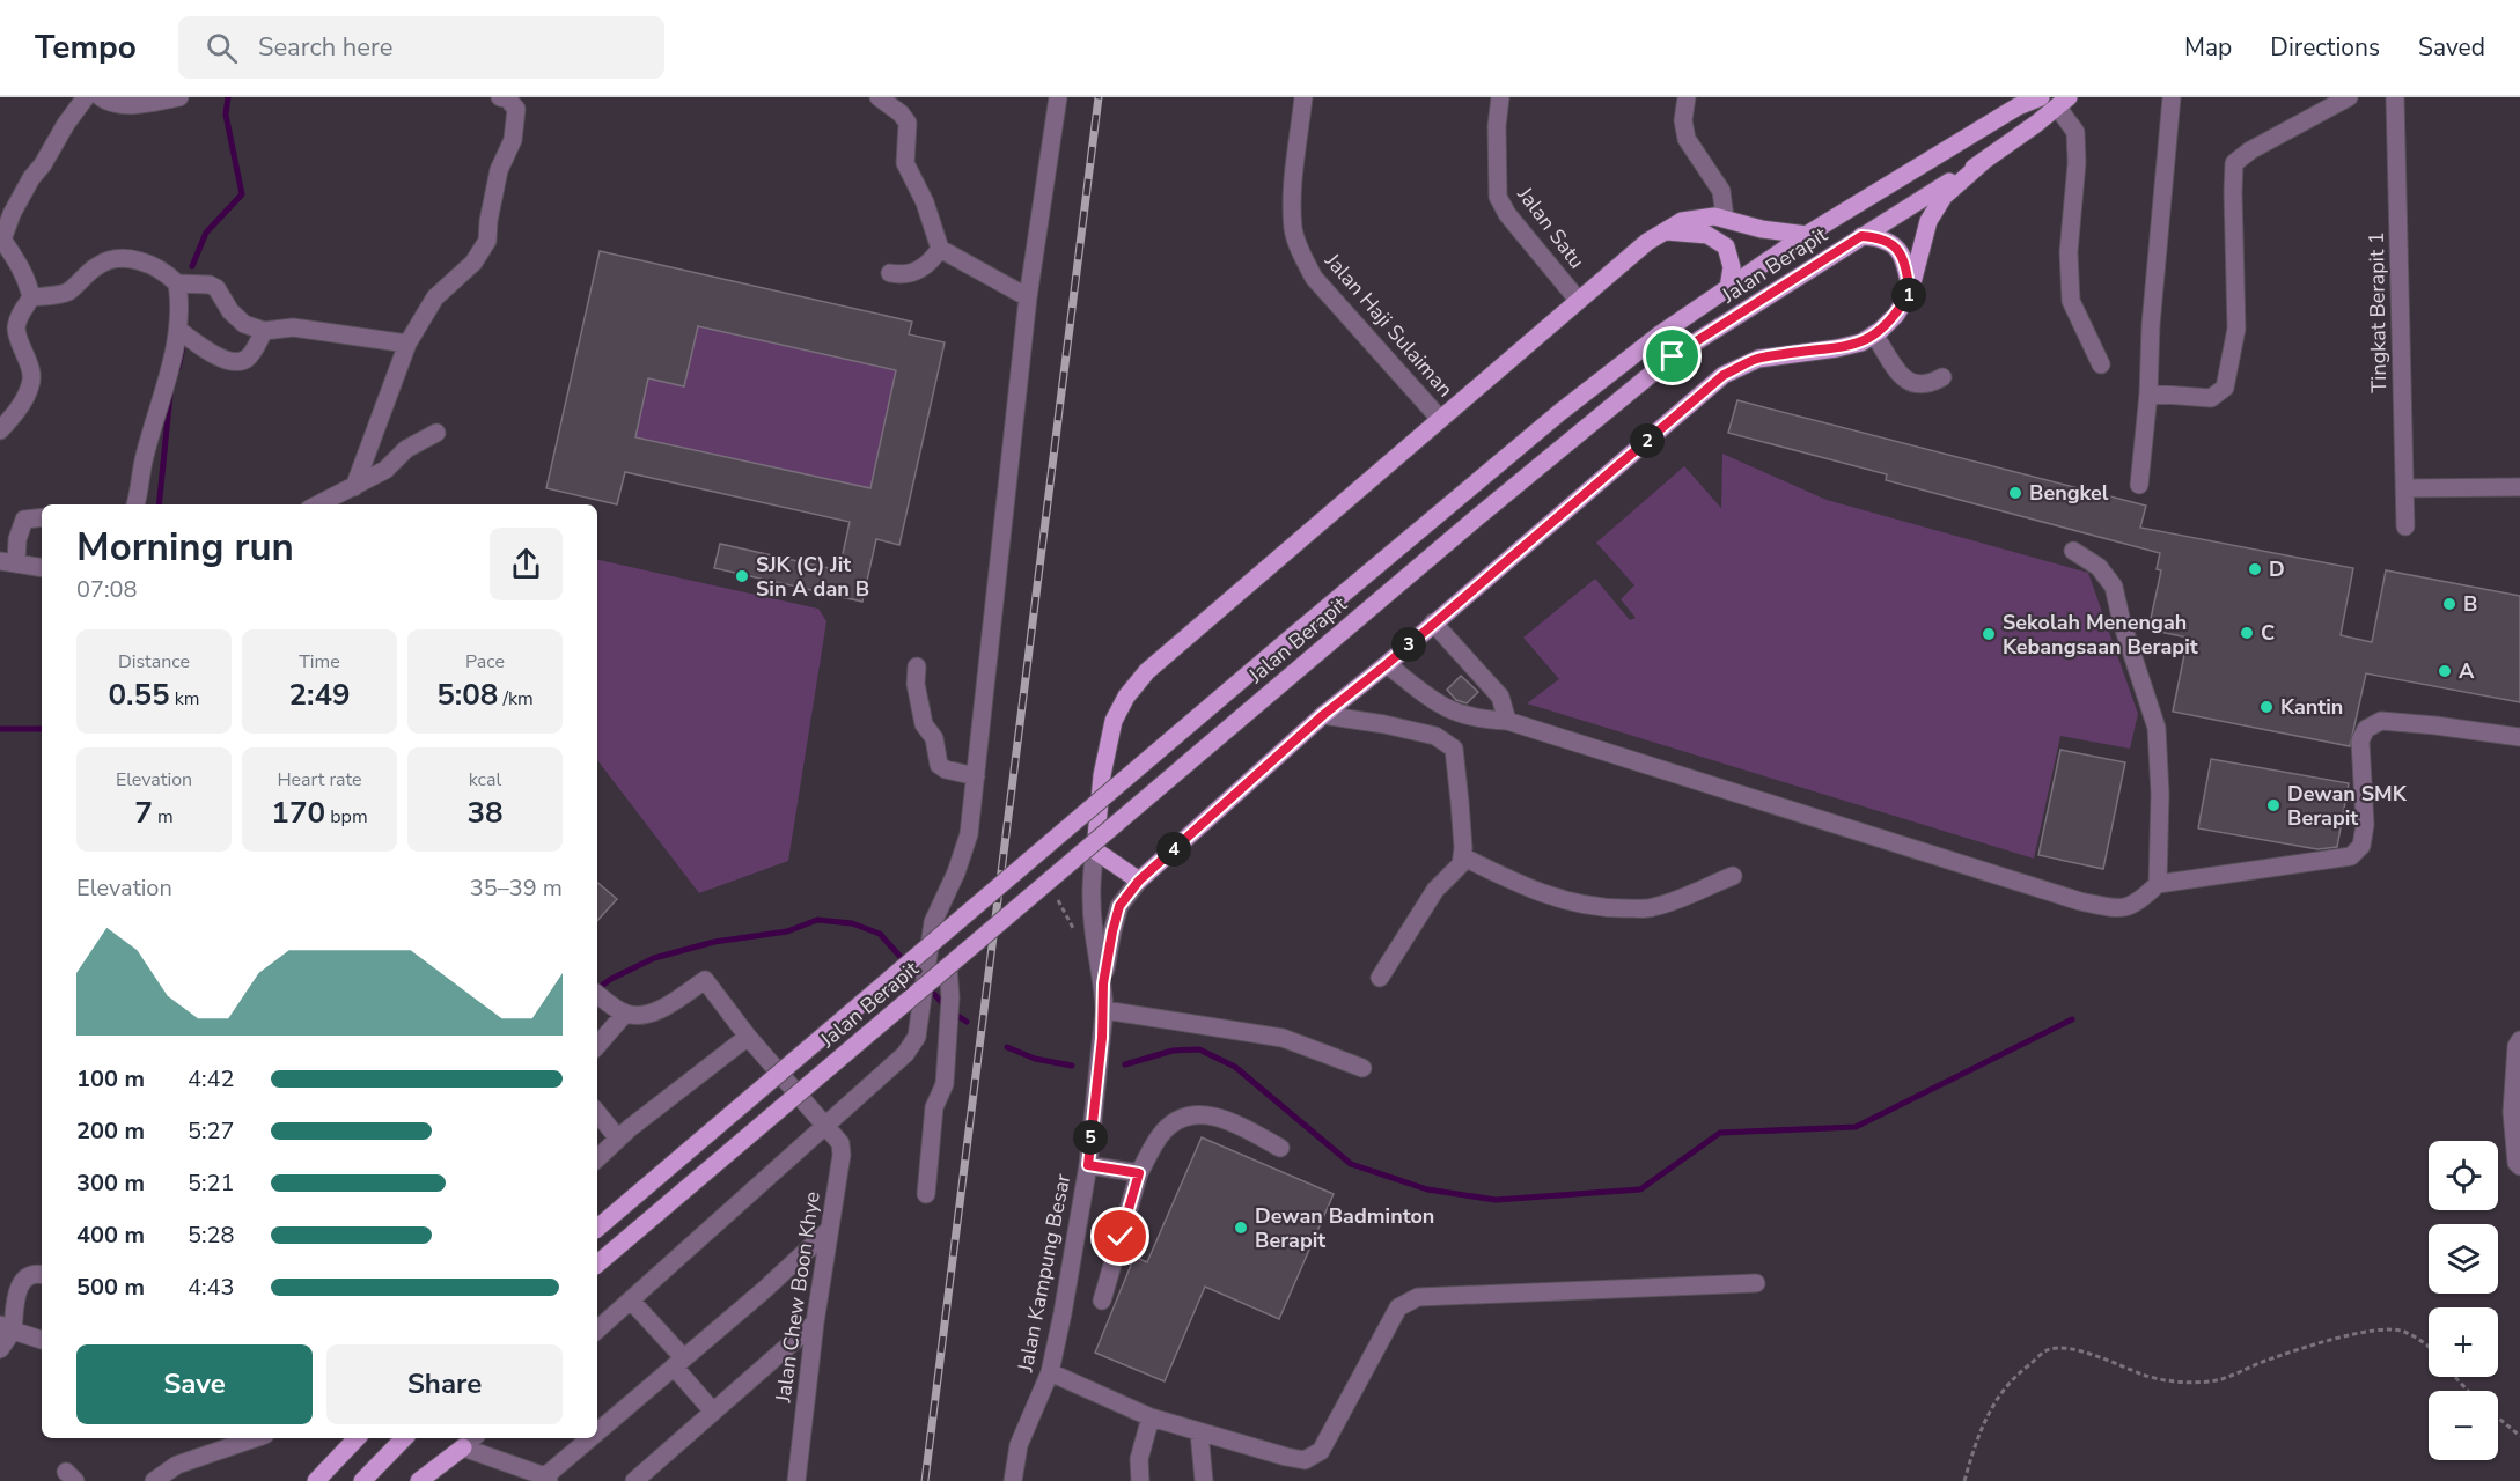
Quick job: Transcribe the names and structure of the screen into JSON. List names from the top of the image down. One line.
{"streets":{"main road":["Jalan Berapit"],"street":["Jalan Satu","Tingkat Berapit 1","Jalan Haji Sulaiman","Jalan Kampung Besar","Jalan Chew Boon Khye"]},"places":["Bengkel","D","SJK (C) Jit Sin A dan B","B","C","Sekolah Menengah Kebangsaan Berapit","A","Kantin","Dewan SMK Berapit","Dewan Badminton Berapit"],"page":{"header":"Tempo","search":"Search here","nav":["Map","Directions","Saved"],"pins":["1","2","3","4","5"],"heading":["Morning run","07:08"],"stats":[["Distance","0.55 km"],["Time","2:49"],["Pace","5:08 /km"],["Elevation","7 m"],["Heart rate","170 bpm"],["kcal","38"]],"chart":["Elevation","35–39 m"],"list":[{"name":"100 m","note":"4:42"},{"name":"200 m","note":"5:27"},{"name":"300 m","note":"5:21"},{"name":"400 m","note":"5:28"},{"name":"500 m","note":"4:43"}],"map_buttons":["+","−"],"buttons":["Save","Share"]}}
